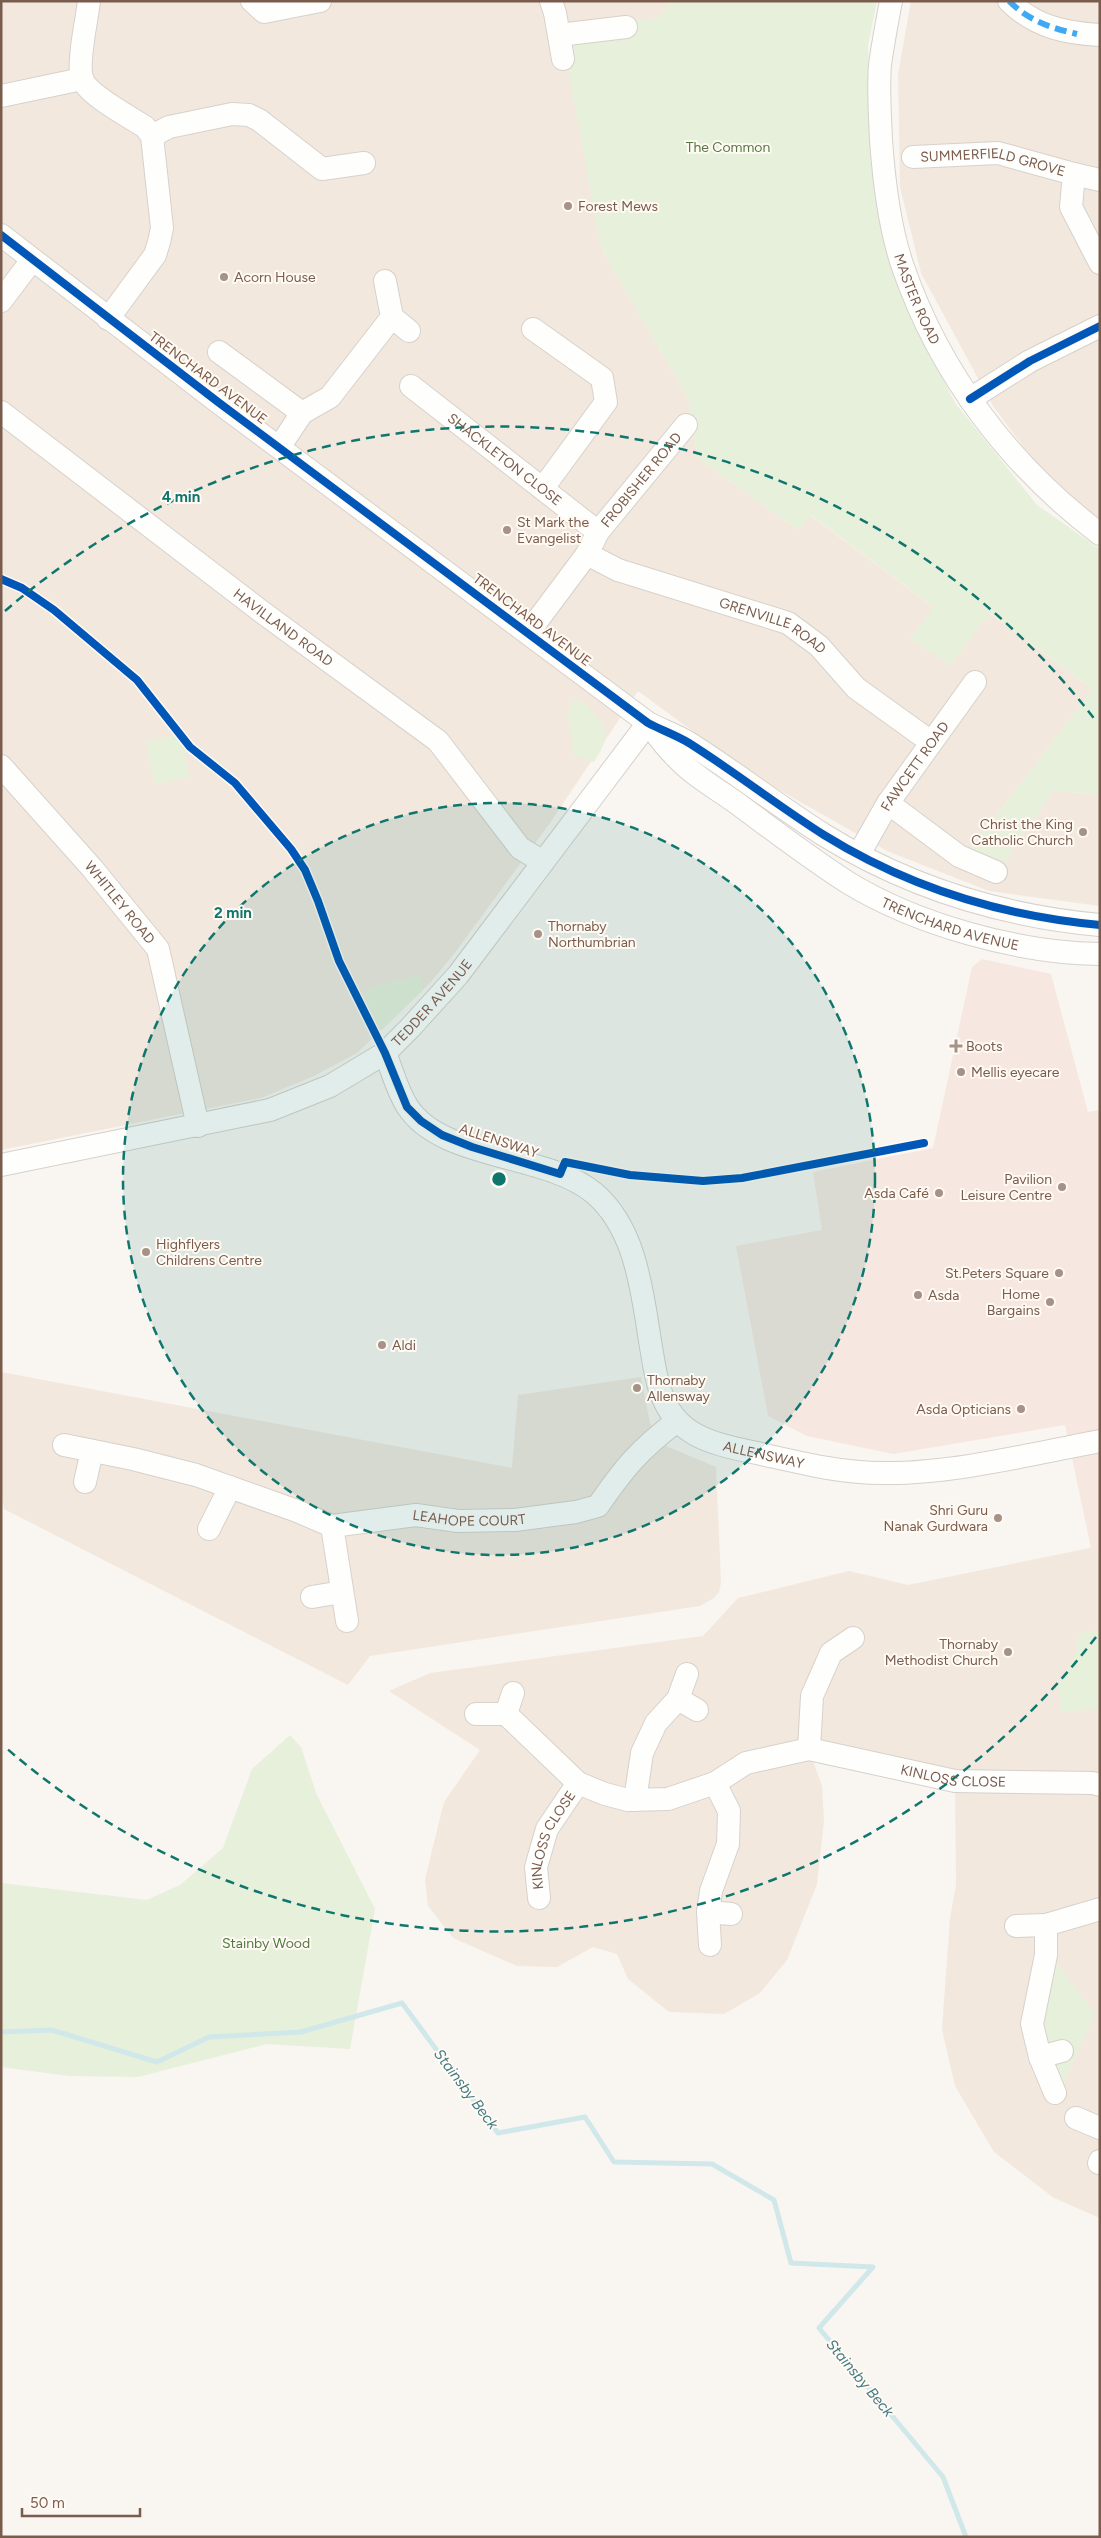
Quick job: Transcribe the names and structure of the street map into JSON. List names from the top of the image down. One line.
{"streets":{"street":["SUMMERFIELD GROVE","MASTER ROAD","TRENCHARD AVENUE","SHACKLETON CLOSE","FROBISHER ROAD","HAVILLAND ROAD","GRENVILLE ROAD","FAWCETT ROAD","WHITLEY ROAD","TEDDER AVENUE","ALLENSWAY","LEAHOPE COURT","KINLOSS CLOSE"]},"crossings":[["TRENCHARD AVENUE","FROBISHER ROAD"],["TRENCHARD AVENUE","FAWCETT ROAD"],["TRENCHARD AVENUE","TEDDER AVENUE"],["SHACKLETON CLOSE","FROBISHER ROAD"],["FROBISHER ROAD","GRENVILLE ROAD"],["HAVILLAND ROAD","TEDDER AVENUE"],["GRENVILLE ROAD","FAWCETT ROAD"],["WHITLEY ROAD","TEDDER AVENUE"],["TEDDER AVENUE","ALLENSWAY"],["ALLENSWAY","LEAHOPE COURT"]],"water":["Stainsby Beck"],"parks":["The Common","Stainby Wood"],"places":{"other":["Forest Mews","Acorn House","St Mark the Evangelist","Christ the King Catholic Church","Thornaby Northumbrian","Mellis eyecare","Pavilion Leisure Centre","Asda Café","Highflyers Childrens Centre","St.Peters Square","Asda","Home Bargains","Aldi","Thornaby Allensway","Asda Opticians","Shri Guru Nanak Gurdwara","Thornaby Methodist Church"],"health":["Boots"]},"scale_bar":"50 m","rings":["4 min","2 min"]}
